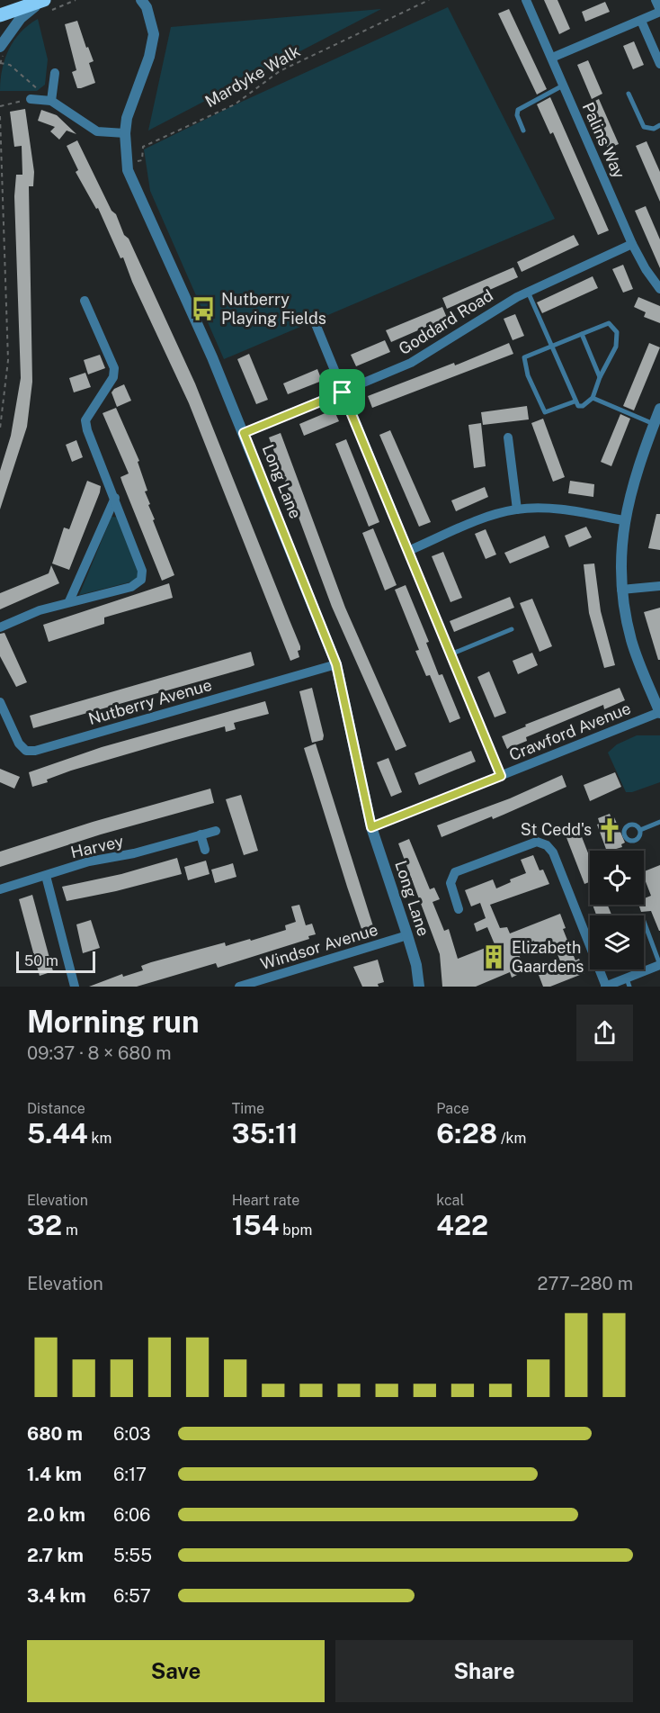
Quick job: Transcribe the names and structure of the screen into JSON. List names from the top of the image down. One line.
{"streets":{"street":["Palins Way","Goddard Road","Long Lane","Nutberry Avenue","Crawford Avenue","Harvey","Windsor Avenue"],"path":["Mardyke Walk"]},"crossings":[["Mardyke Walk","Long Lane"],["Palins Way","Goddard Road"],["Goddard Road","Long Lane"],["Long Lane","Nutberry Avenue"],["Long Lane","Crawford Avenue"],["Long Lane","Windsor Avenue"]],"places":{"bus stop":["Nutberry Playing Fields"],"church":["St Cedd's"],"building":["Elizabeth Gaardens"]},"scale_bar":"50 m","page":{"scale":"50 m","heading":["Morning run","09:37 · 8 × 680 m"],"stats":[["Distance","5.44 km"],["Time","35:11"],["Pace","6:28 /km"],["Elevation","32 m"],["Heart rate","154 bpm"],["kcal","422"]],"chart":["Elevation","277–280 m"],"list":[{"name":"680 m","note":"6:03"},{"name":"1.4 km","note":"6:17"},{"name":"2.0 km","note":"6:06"},{"name":"2.7 km","note":"5:55"},{"name":"3.4 km","note":"6:57"}],"buttons":["Save","Share"]}}
